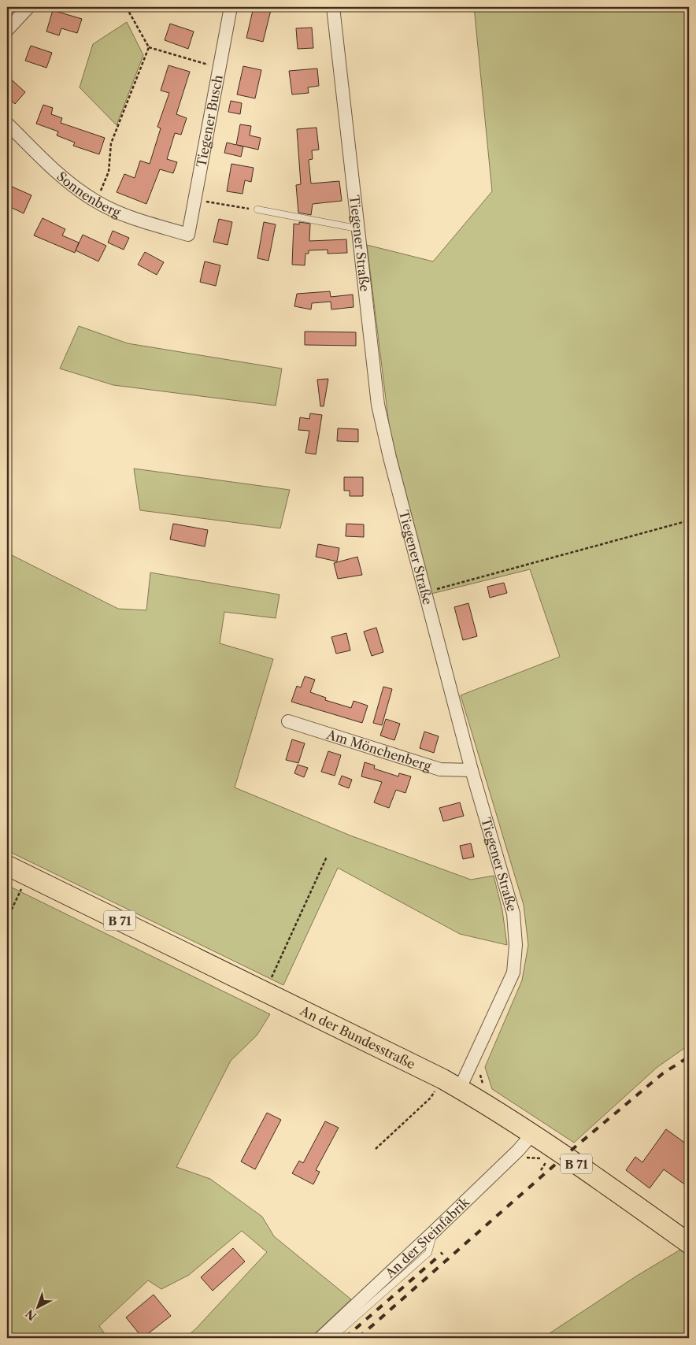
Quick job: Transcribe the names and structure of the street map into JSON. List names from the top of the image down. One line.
{"streets":{"main road":["B 71","An der Bundesstraße"],"street":["Tiegener Busch","Sonnenberg","Tiegener Straße","Am Mönchenberg","An der Steinfabrik"]},"crossings":[["Tiegener Busch","Sonnenberg"],["Tiegener Straße","Am Mönchenberg"],["Tiegener Straße","An der Bundesstraße"],["An der Bundesstraße","An der Steinfabrik"]],"north":"bottom left"}
